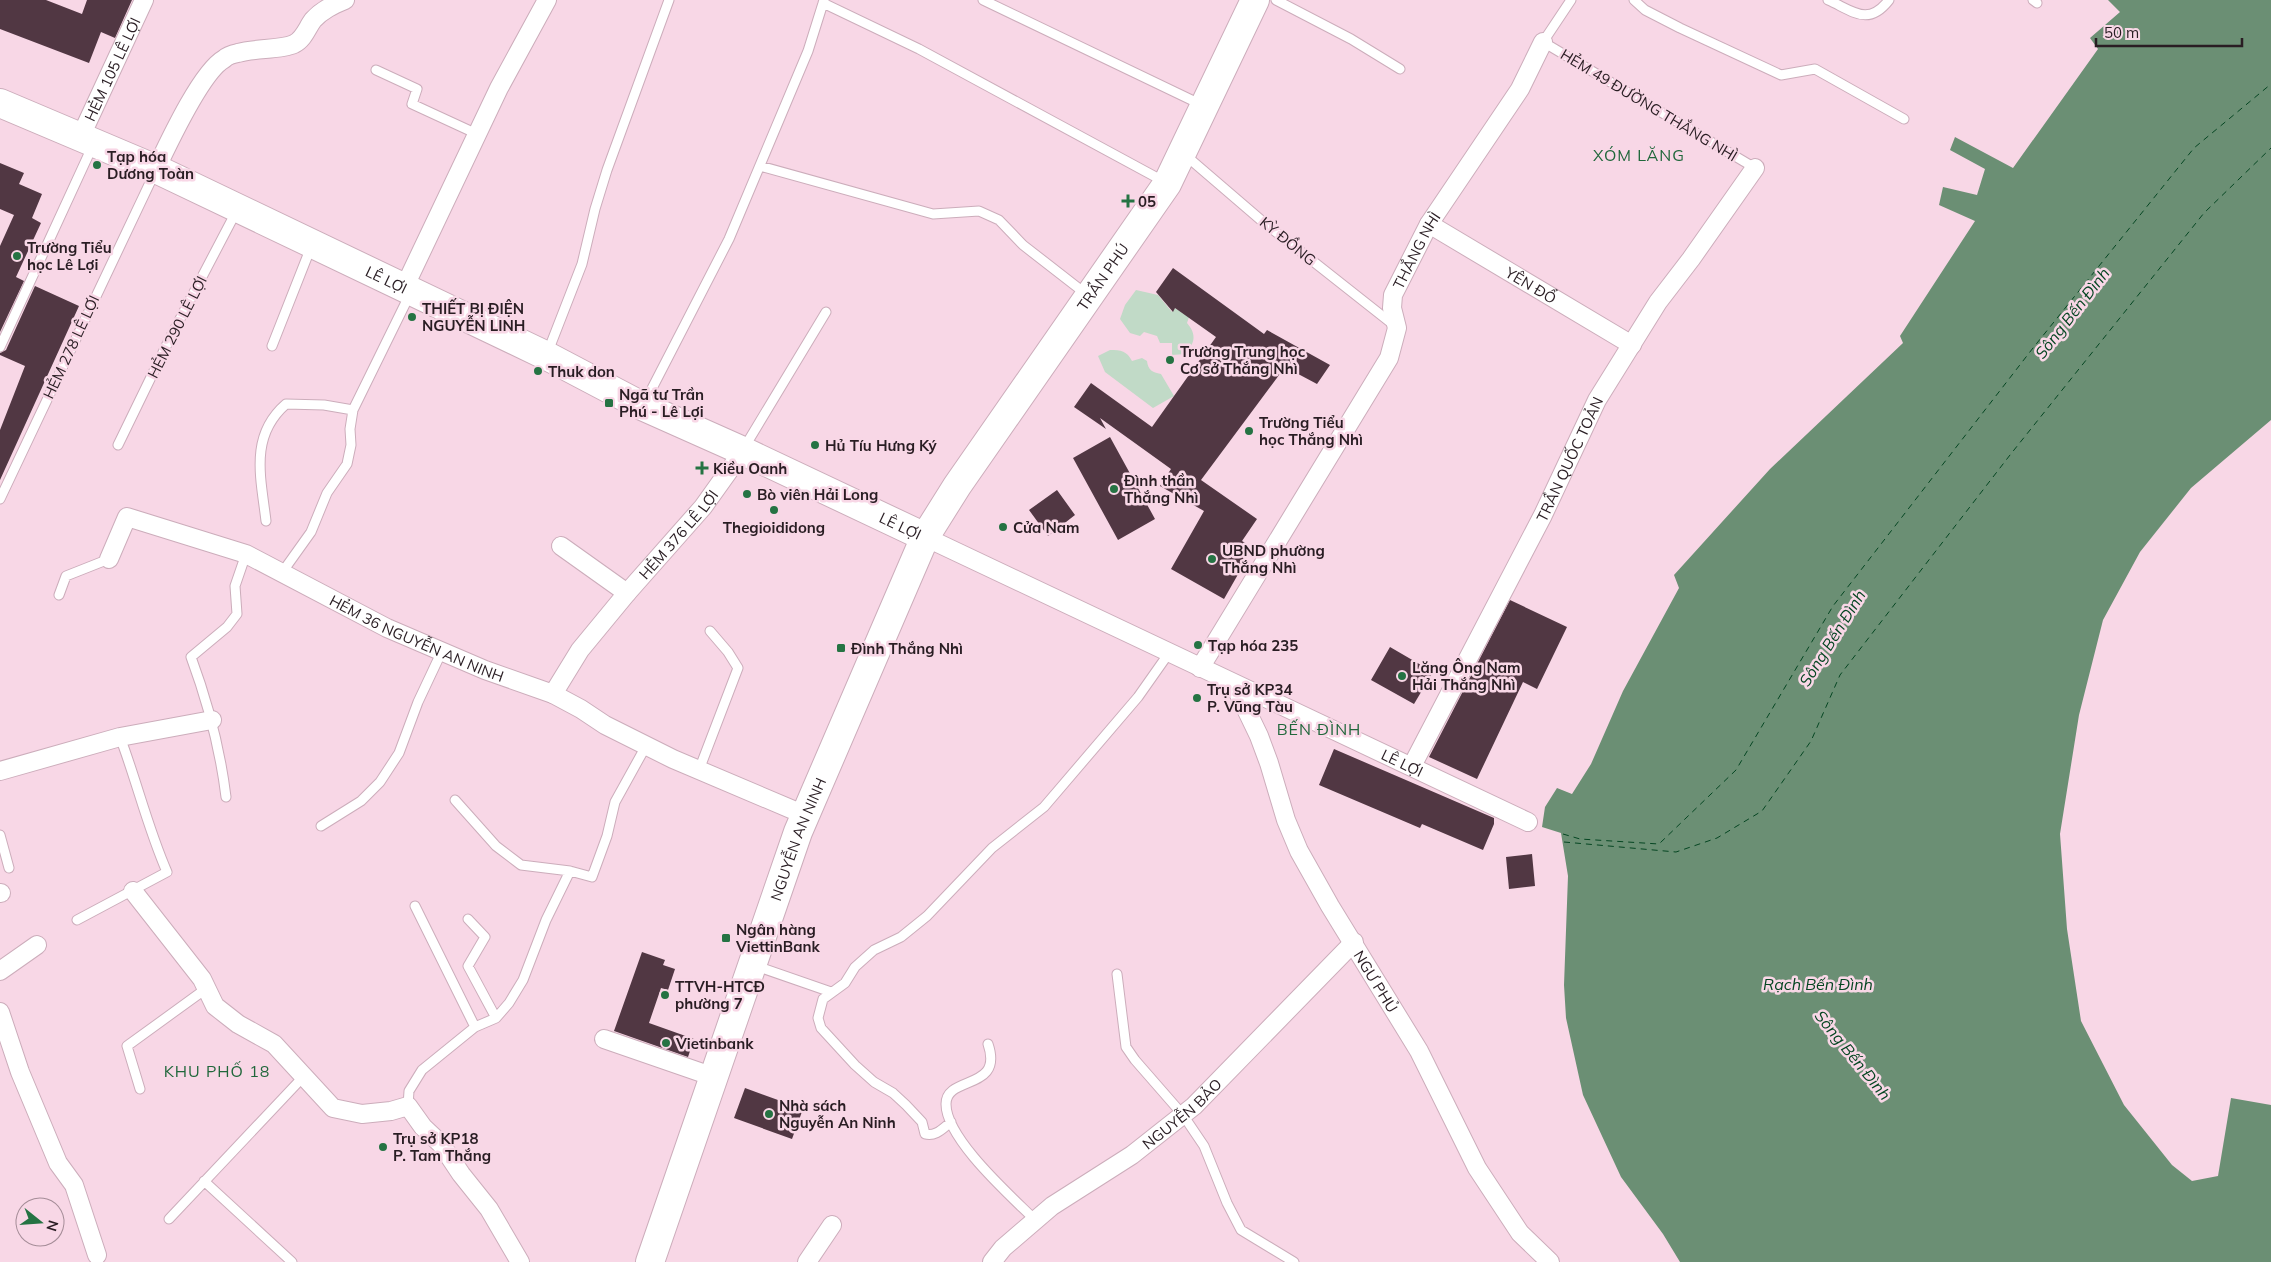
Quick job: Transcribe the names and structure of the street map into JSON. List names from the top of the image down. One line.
{"streets":{"main road":["TRẦN PHÚ","LÊ LỢI","NGUYỄN AN NINH"],"street":["HẺM 105 LÊ LỢI","THẮNG NHÌ","YÊN ĐỔ","TRẦN QUỐC TOẢN","HẺM 376 LÊ LỢI","HẺM 36 NGUYỄN AN NINH","NGƯ PHỦ","NGUYỄN BẢO"],"lane":["HẺM 49 ĐƯỜNG THẮNG NHÌ","KỲ ĐỒNG","HẺM 290 LÊ LỢI","HẺM 278 LÊ LỢI"]},"crossings":[["HẺM 105 LÊ LỢI","LÊ LỢI"],["HẺM 49 ĐƯỜNG THẮNG NHÌ","THẮNG NHÌ"],["HẺM 49 ĐƯỜNG THẮNG NHÌ","TRẦN QUỐC TOẢN"],["KỲ ĐỒNG","THẮNG NHÌ"],["KỲ ĐỒNG","TRẦN PHÚ"],["THẮNG NHÌ","LÊ LỢI"],["THẮNG NHÌ","YÊN ĐỔ"],["TRẦN PHÚ","LÊ LỢI"],["TRẦN PHÚ","NGUYỄN AN NINH"],["LÊ LỢI","HẺM 290 LÊ LỢI"],["LÊ LỢI","HẺM 278 LÊ LỢI"],["LÊ LỢI","TRẦN QUỐC TOẢN"],["LÊ LỢI","HẺM 376 LÊ LỢI"],["LÊ LỢI","NGUYỄN AN NINH"],["LÊ LỢI","NGƯ PHỦ"],["YÊN ĐỔ","TRẦN QUỐC TOẢN"],["HẺM 376 LÊ LỢI","HẺM 36 NGUYỄN AN NINH"],["HẺM 36 NGUYỄN AN NINH","NGUYỄN AN NINH"],["NGƯ PHỦ","NGUYỄN BẢO"]],"districts":["XÓM LĂNG","BẾN ĐÌNH","KHU PHỐ 18"],"water":["Sông Bến Đình","Rạch Bến Đình"],"places":{"other":["Tạp hóa Dương Toàn","Trường Tiểu học Lê Lợi","THIẾT BỊ ĐIỆN NGUYỄN LINH","Trường Trung học Cơ sở Thắng Nhì","Thuk don","Trường Tiểu học Thắng Nhì","Hủ Tíu Hưng Ký","Đình thần Thắng Nhì","Bò viên Hải Long","Thegioididong","Cửa Nam","UBND phường Thắng Nhì","Tạp hóa 235","Lăng Ông Nam Hải Thắng Nhì","Trụ sở KP34 P. Vũng Tàu","TTVH-HTCĐ phường 7","Vietinbank","Nhà sách Nguyễn An Ninh","Trụ sở KP18 P. Tam Thắng"],"health":["05","Kiều Oanh"],"transit":["Ngã tư Trần Phú - Lê Lợi","Đình Thắng Nhì","Ngân hàng ViettinBank"]},"scale_bar":"50 m","north":"right"}
